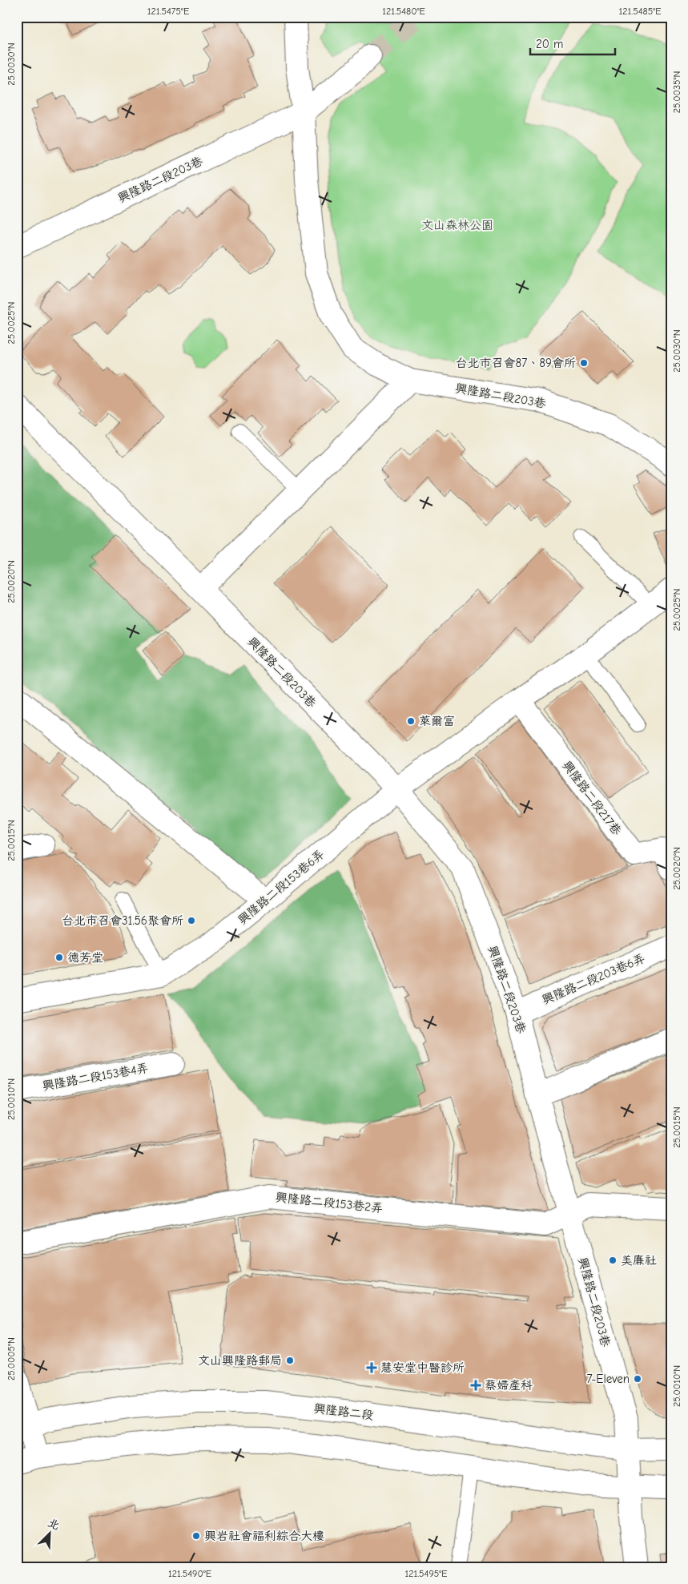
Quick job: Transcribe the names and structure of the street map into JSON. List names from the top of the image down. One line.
{"streets":{"street":["興隆路二段203巷","興隆路二段217巷","興隆路二段153巷6弄","興隆路二段203巷6弄","興隆路二段153巷4弄","興隆路二段153巷2弄","興隆路二段"]},"crossings":[["興隆路二段203巷","興隆路二段153巷6弄"],["興隆路二段203巷","興隆路二段203巷6弄"],["興隆路二段203巷","興隆路二段153巷2弄"],["興隆路二段203巷","興隆路二段"],["興隆路二段217巷","興隆路二段153巷6弄"]],"parks":["文山森林公園"],"places":{"other":["台北市召會87、89會所","萊爾富","台北市召會31.56聚會所","德芳堂","美廉社","文山興隆路郵局","7-Eleven","興岩社會福利綜合大樓"],"health":["慧安堂中醫診所","蔡婦產科"]},"scale_bar":"20 m","north":"top right","coordinates":["121.5475°E","121.5480°E","121.5485°E","25.0030°N","25.0035°N","25.0025°N","25.0020°N","25.0015°N","25.0010°N","25.0005°N","121.5490°E","121.5495°E"]}
